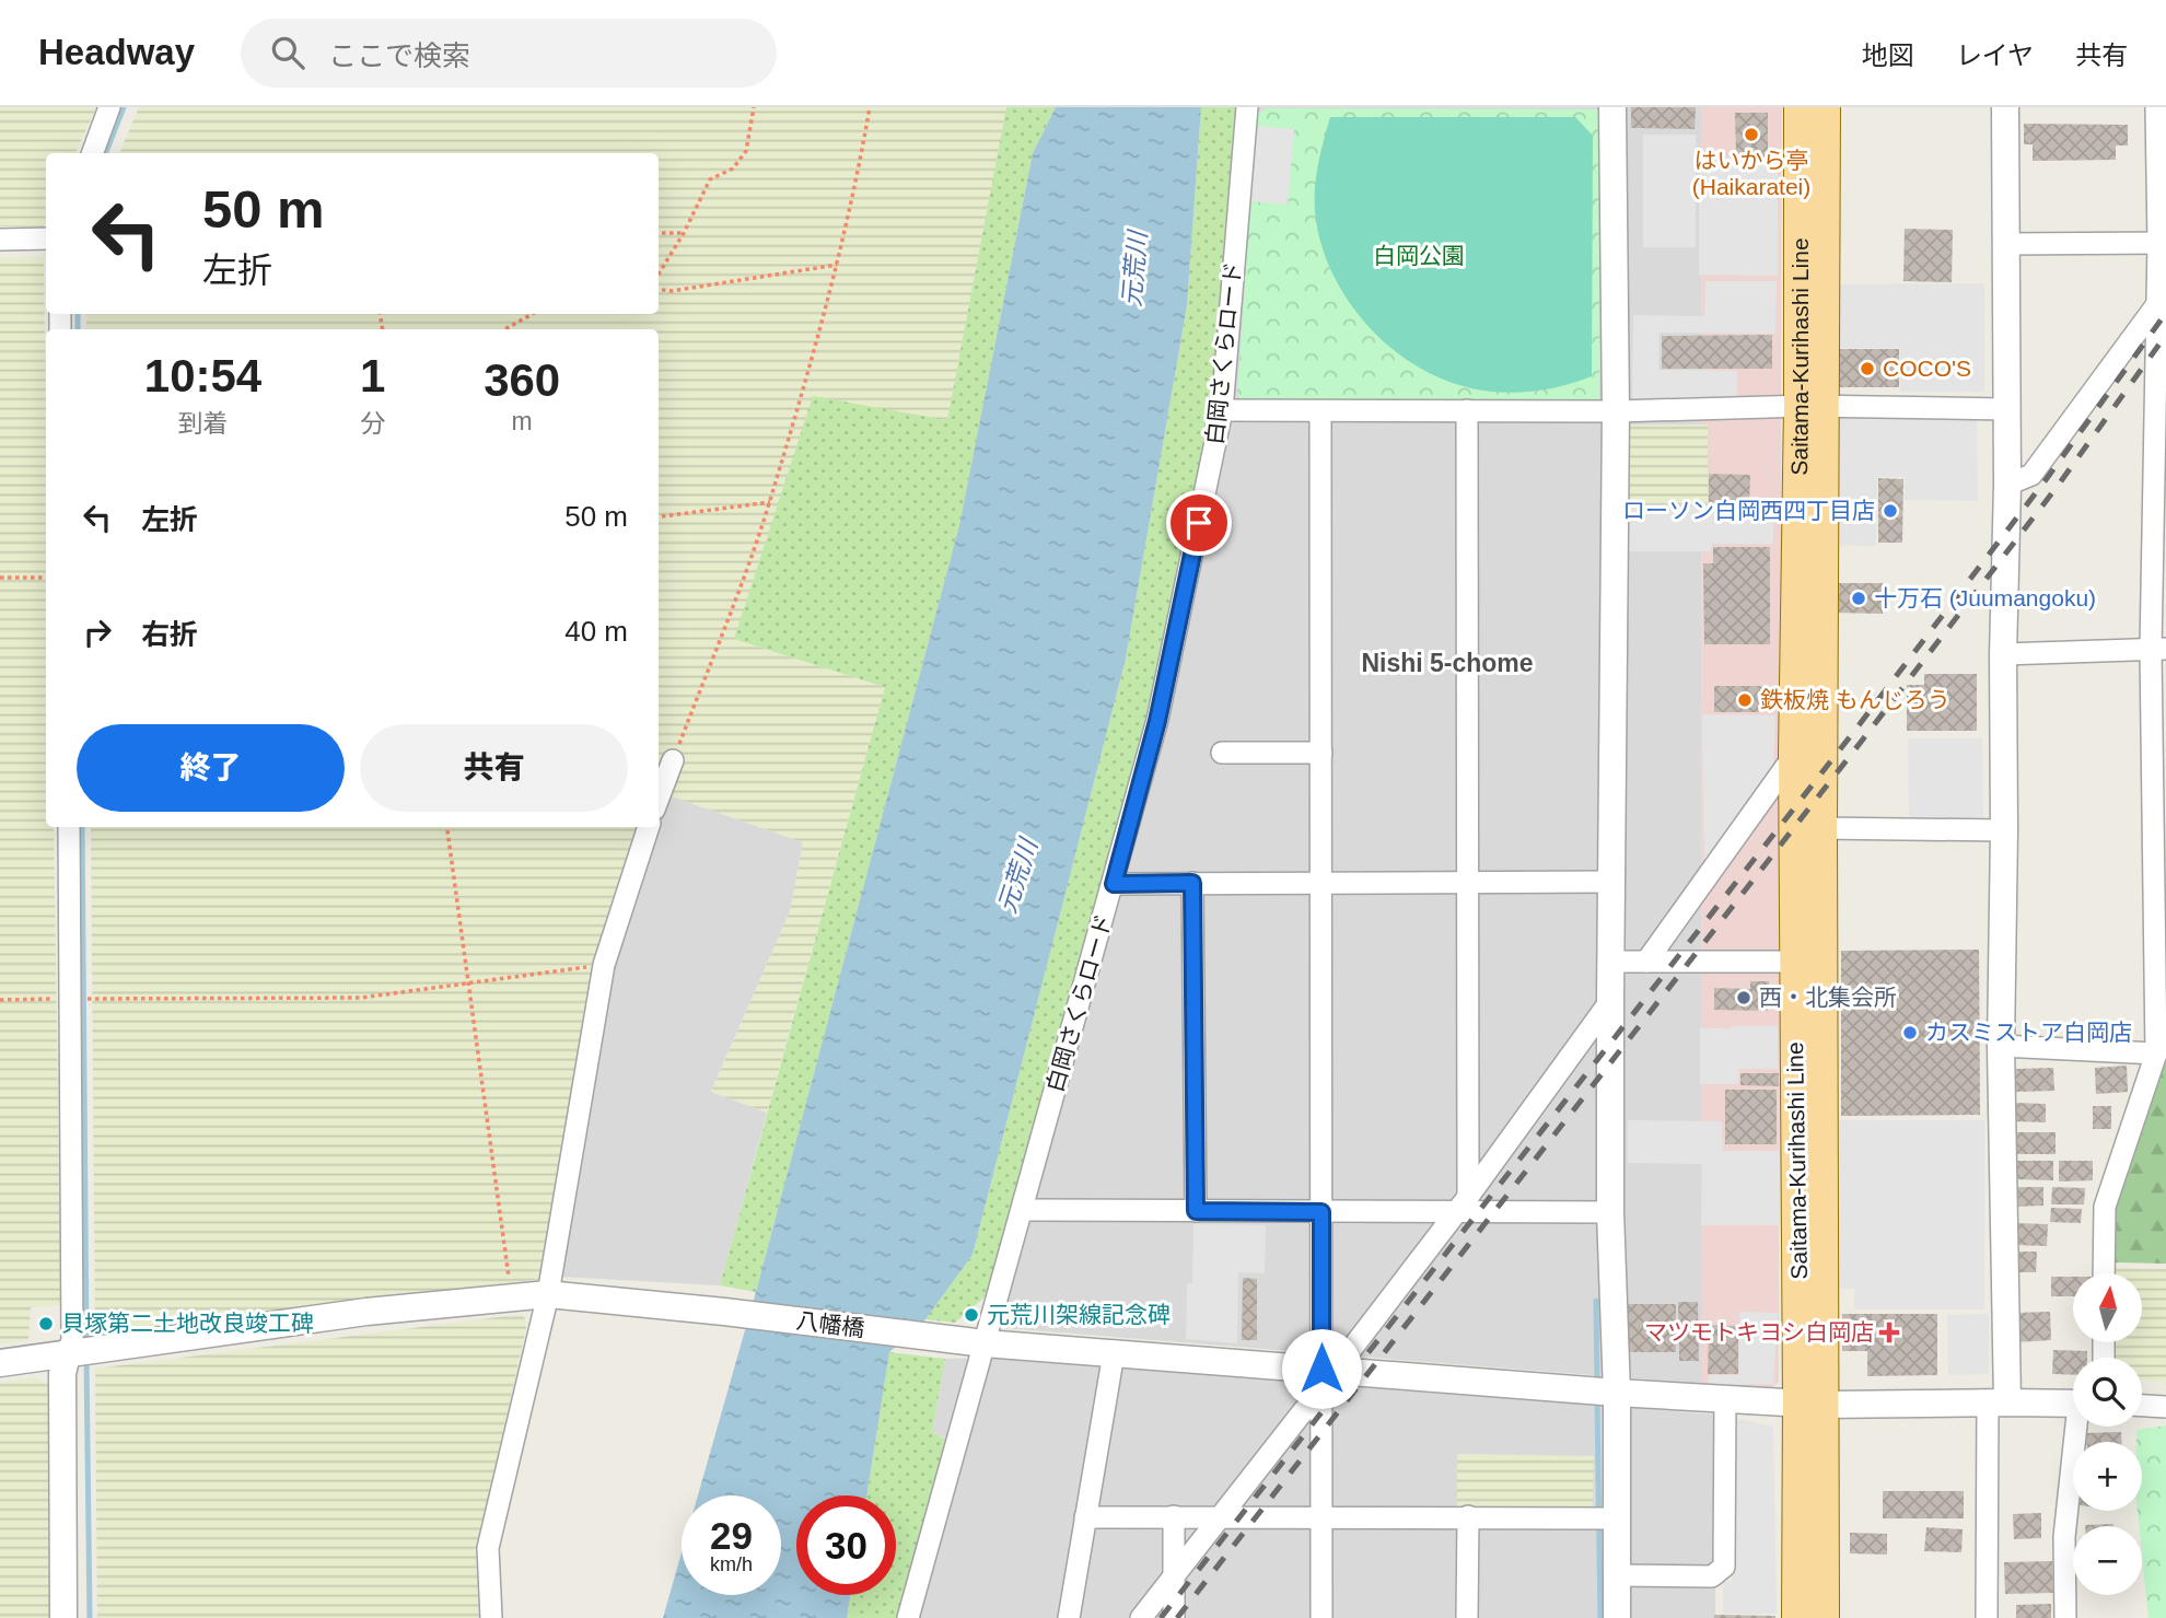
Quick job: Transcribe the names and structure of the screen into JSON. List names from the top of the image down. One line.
{"streets":{"main road":["Saitama-Kurihashi Line"],"street":["白岡さくらロード","八幡橋"]},"crossings":[["白岡さくらロード","八幡橋"],["Saitama-Kurihashi Line","八幡橋"]],"districts":["Nishi 5-chome"],"water":["元荒川"],"parks":["白岡公園"],"places":{"other":["はいから亭 (Haikaratei)","COCO'S","ローソン白岡西四丁目店","十万石 (Juumangoku)","鉄板焼 もんじろう","西・北集会所","カスミストア白岡店","元荒川架線記念碑","貝塚第二土地改良竣工碑"],"health":["マツモトキヨシ白岡店"]},"north":"top","page":{"header":"Headway","search":"ここで検索","nav":["地図","レイヤ","共有"],"turn":["50 m","左折"],"eta":["10:54","到着","1","分","360","m"],"list":[{"name":"左折","value":"50 m"},{"name":"右折","value":"40 m"}],"buttons":["終了","共有"],"map_buttons":["+","−"],"speed":"29 km/h","limit":"30"}}
